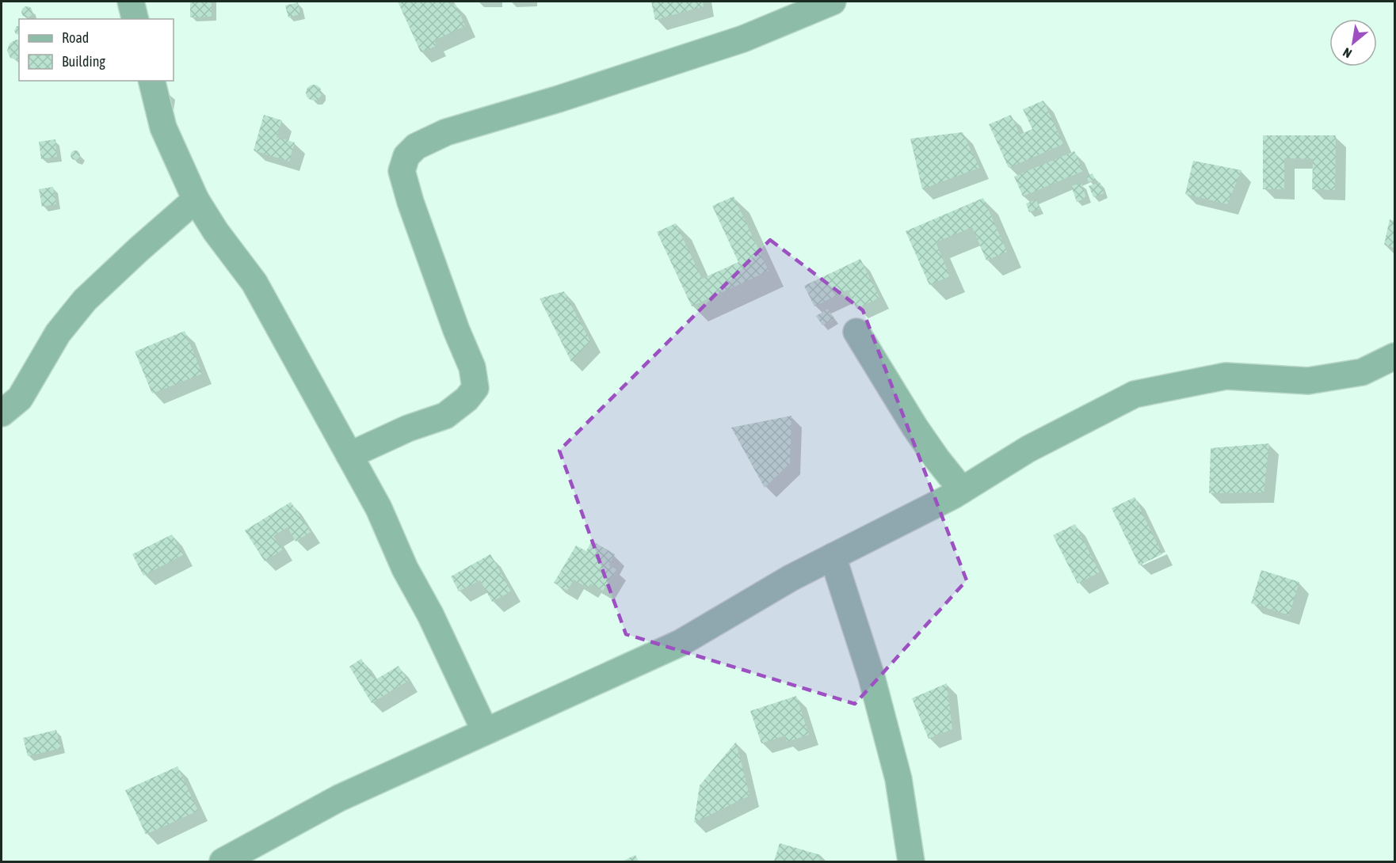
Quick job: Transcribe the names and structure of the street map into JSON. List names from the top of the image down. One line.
{"legend":["Road","Building"],"north":"bottom left"}
